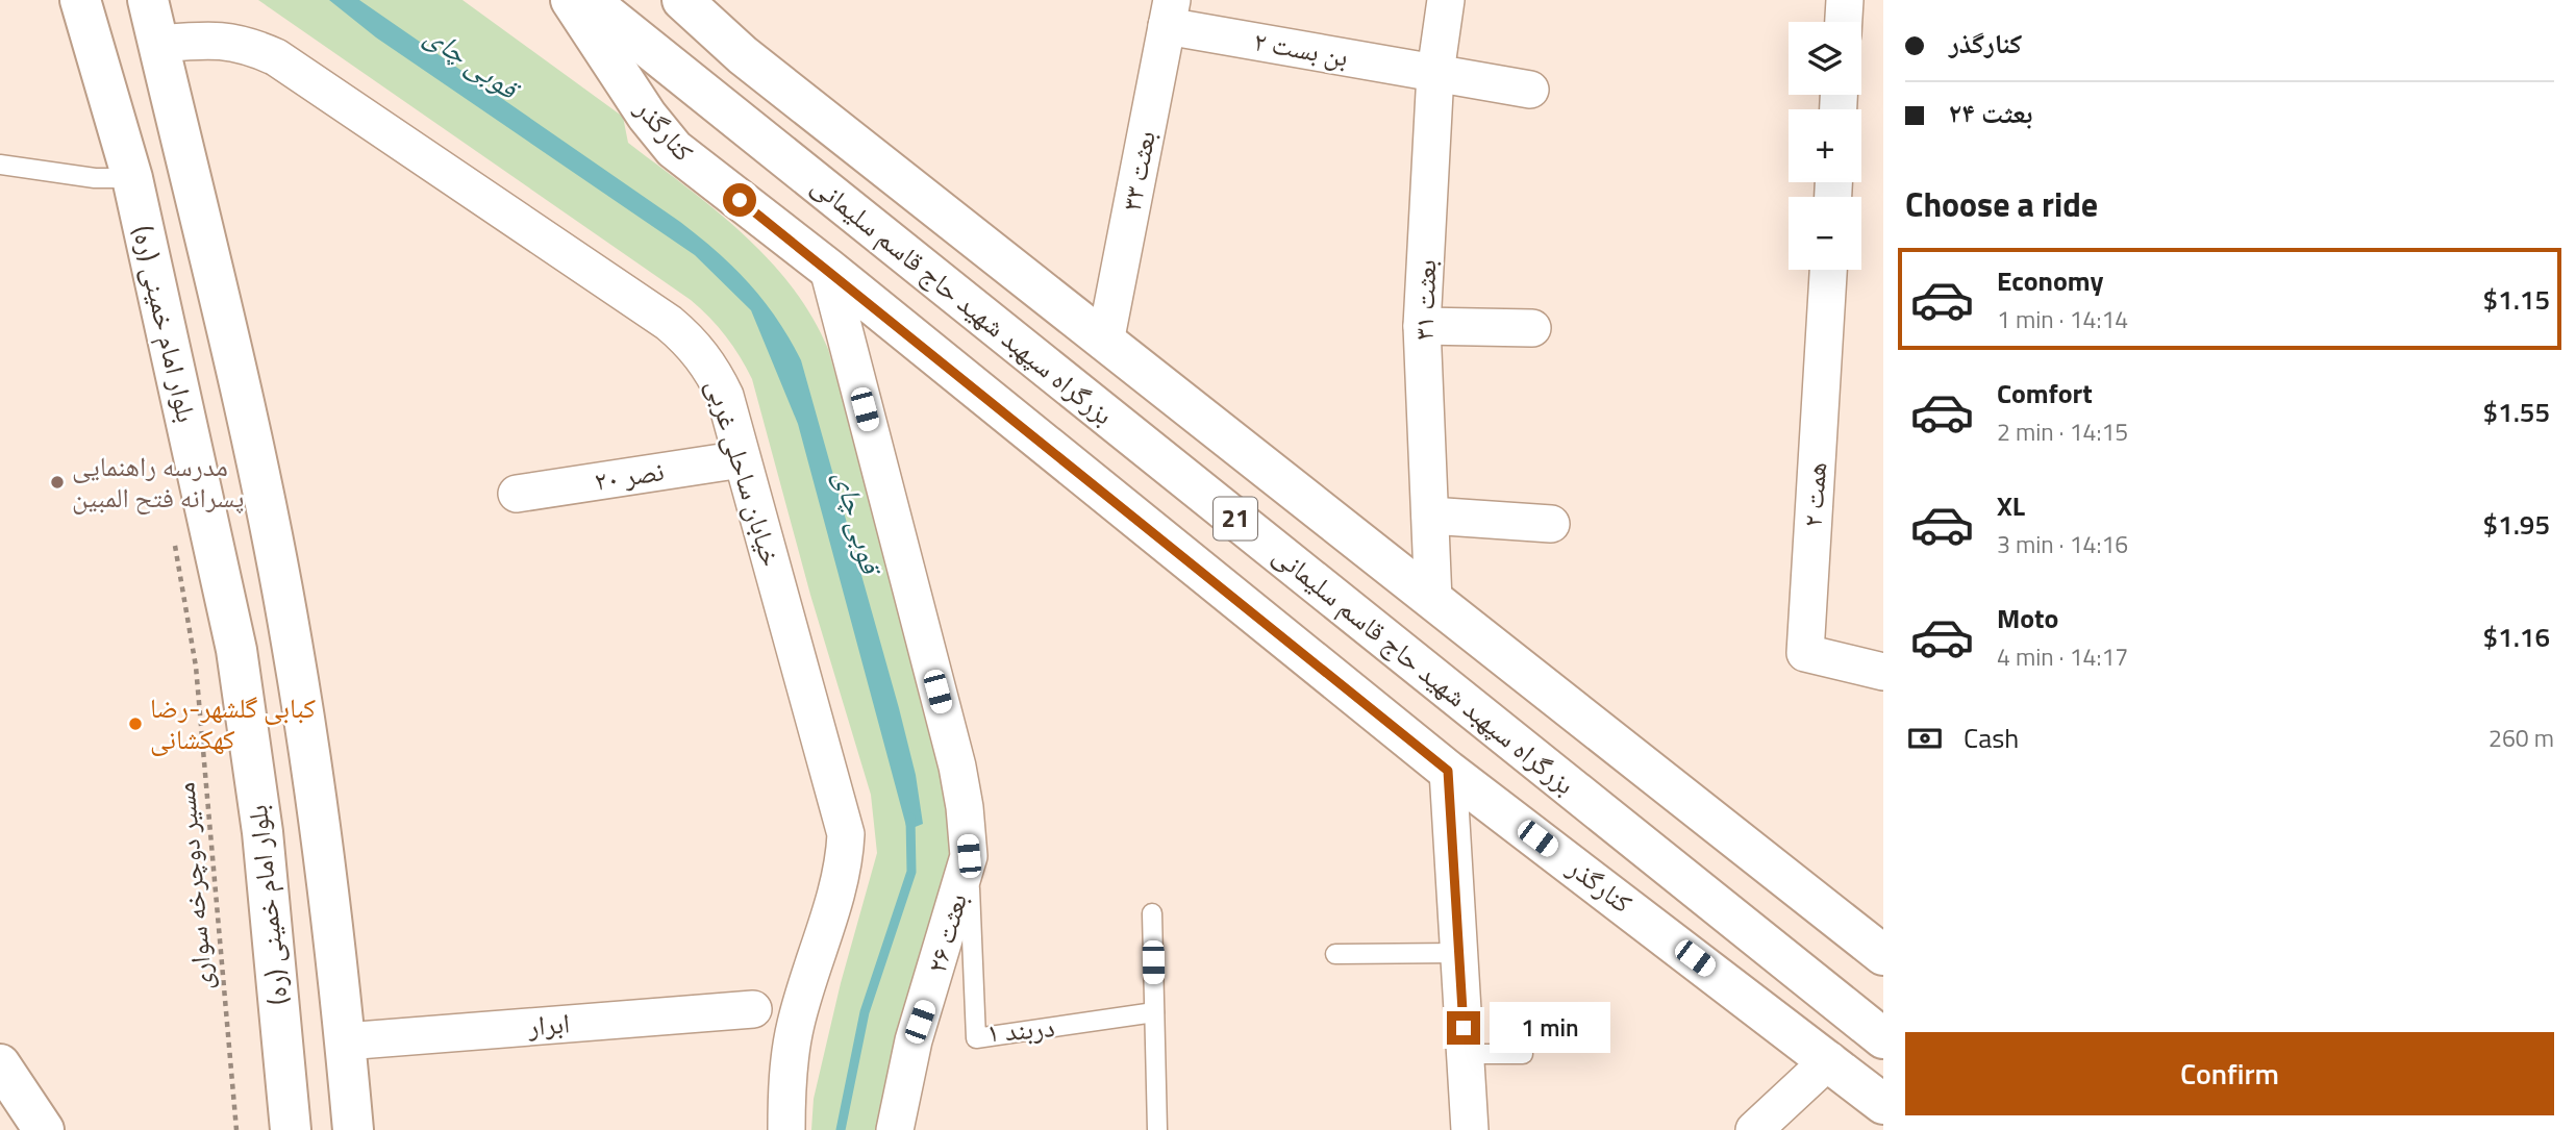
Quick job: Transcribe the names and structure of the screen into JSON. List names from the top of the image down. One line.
{"streets":{"main road":["کنارگذر","بزرگراه سپهبد شهید حاج قاسم سلیمانی","بلوار امام خمینی (ره)","21"],"street":["بن بست ۲","بعثت ۳۳","بعثت ۳۱","خیابان ساحلی غربی","نصر ۲۰","همت ۲","بعثت ۲۶","ابرار"],"lane":["دربند ۱"],"path":["مسیر دوچرخه سواری"]},"crossings":[["بن بست ۲","بعثت ۳۳"],["بن بست ۲","بعثت ۳۱"],["کنارگذر","بعثت ۲۶"],["بعثت ۳۳","بزرگراه سپهبد شهید حاج قاسم سلیمانی"],["بزرگراه سپهبد شهید حاج قاسم سلیمانی","بعثت ۳۱"],["خیابان ساحلی غربی","نصر ۲۰"],["بعثت ۲۶","دربند ۱"]],"water":["قوبی چای"],"places":["مدرسه راهنمایی پسرانه فتح المبین","کبابی گلشهر-رضا کهکشانی"],"page":{"banner":["کنارگذر","بعثت ۲۴"],"map_buttons":["+","−"],"heading":"Choose a ride","list":[{"name":"Economy","note":"1 min · 14:14","value":"$1.15"},{"name":"Comfort","note":"2 min · 14:15","value":"$1.55"},{"name":"XL","note":"3 min · 14:16","value":"$1.95"},{"name":"Moto","note":"4 min · 14:17","value":"$1.16"}],"pay":["Cash","260 m"],"bubble":"1 min","buttons":"Confirm"}}
